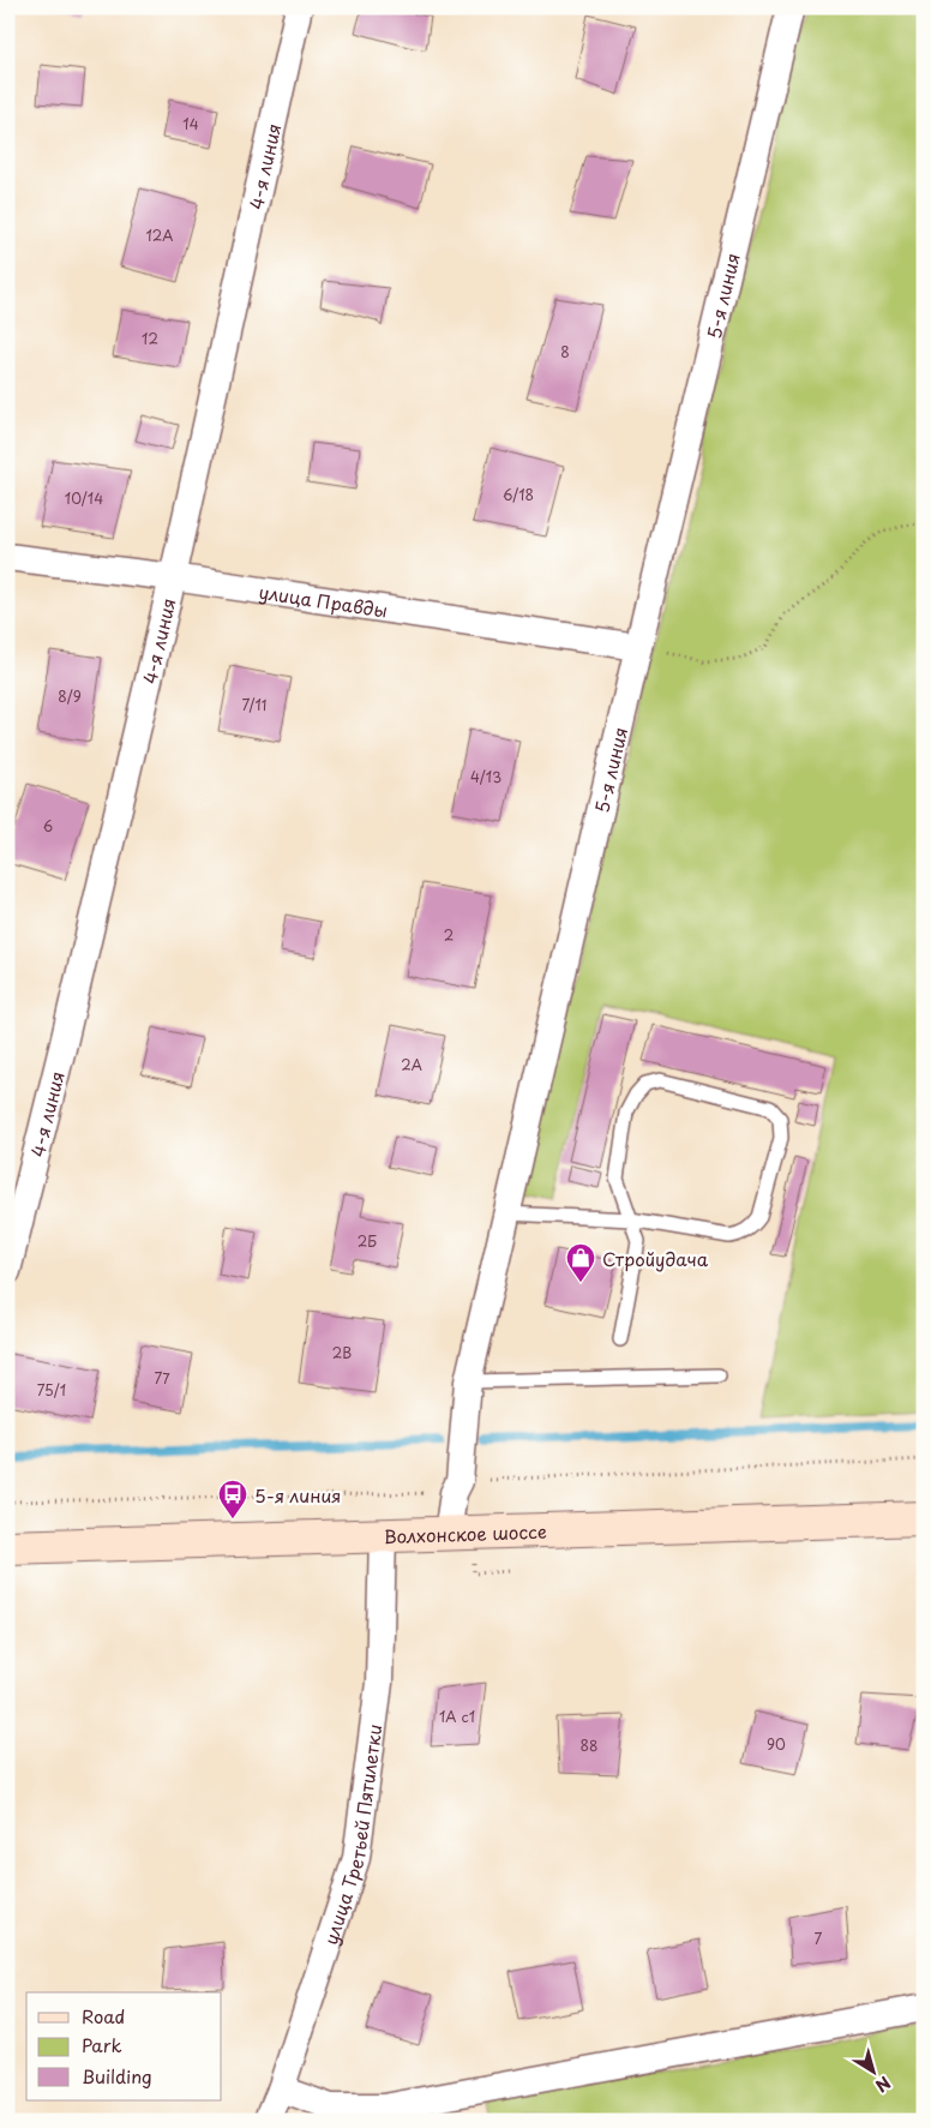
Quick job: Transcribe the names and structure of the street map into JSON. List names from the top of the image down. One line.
{"streets":{"main road":["Волхонское шоссе"],"street":["4-я линия","5-я линия","улица Правды","улица Третьей Пятилетки"]},"crossings":[["4-я линия","улица Правды"],["5-я линия","улица Правды"],["5-я линия","Волхонское шоссе"],["Волхонское шоссе","улица Третьей Пятилетки"]],"places":{"shop":["Стройудача"],"bus stop":["5-я линия"]},"house_numbers":["14","12А","12","8","6/18","10/14","8/9","7/11","4/13","6","2","2А","2Б","2В","77","75/1","1А с1","90","88","7"],"legend":["Road","Park","Building"],"north":"bottom right"}
